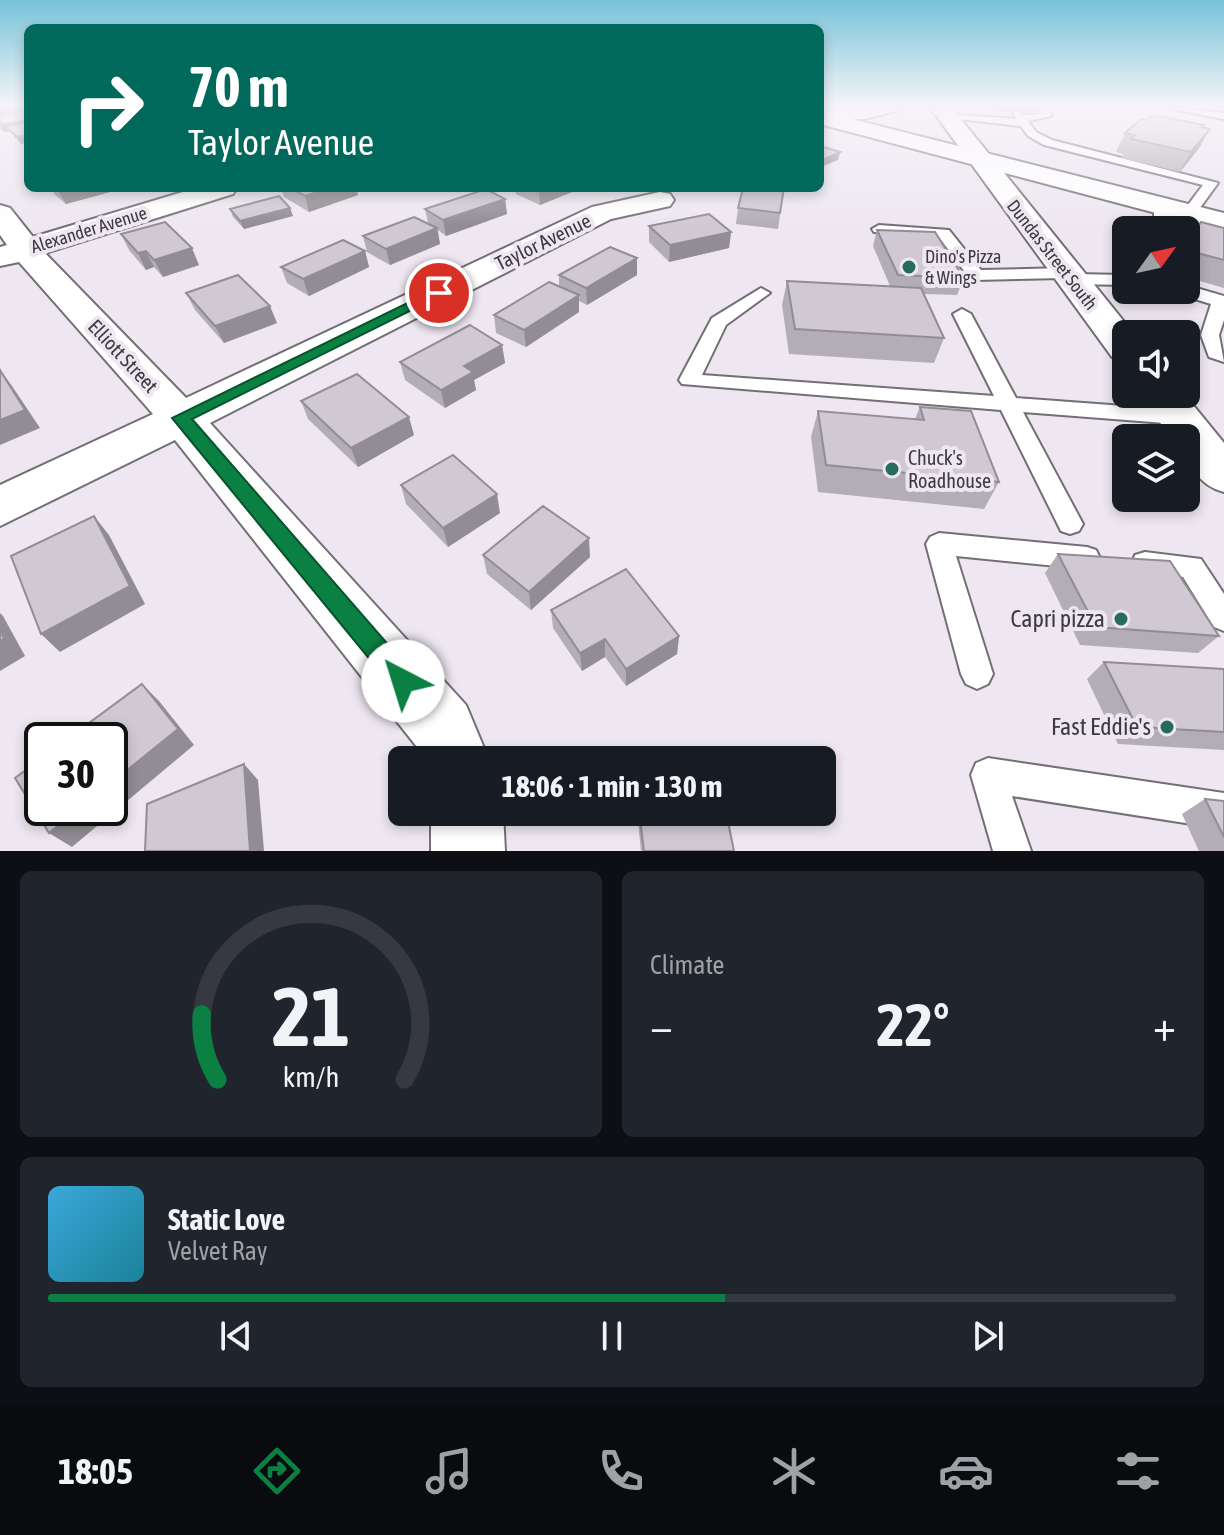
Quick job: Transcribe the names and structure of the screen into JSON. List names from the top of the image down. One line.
{"streets":{"street":["Alexander Avenue","Taylor Avenue","Dundas Street South","Elliott Street"]},"crossings":[["Alexander Avenue","Elliott Street"],["Taylor Avenue","Elliott Street"]],"places":["Dino's Pizza & Wings","Chuck's Roadhouse","Capri pizza","Fast Eddie's"],"north":"top right","page":{"turn":["70 m","Taylor Avenue"],"limit":"30","trip":"18:06 · 1 min · 130 m","tile":"Climate","heat":["−","22°","+"],"song":["Static Love","Velvet Ray"],"tabs":"18:05","gauge":["21","km/h"]}}
